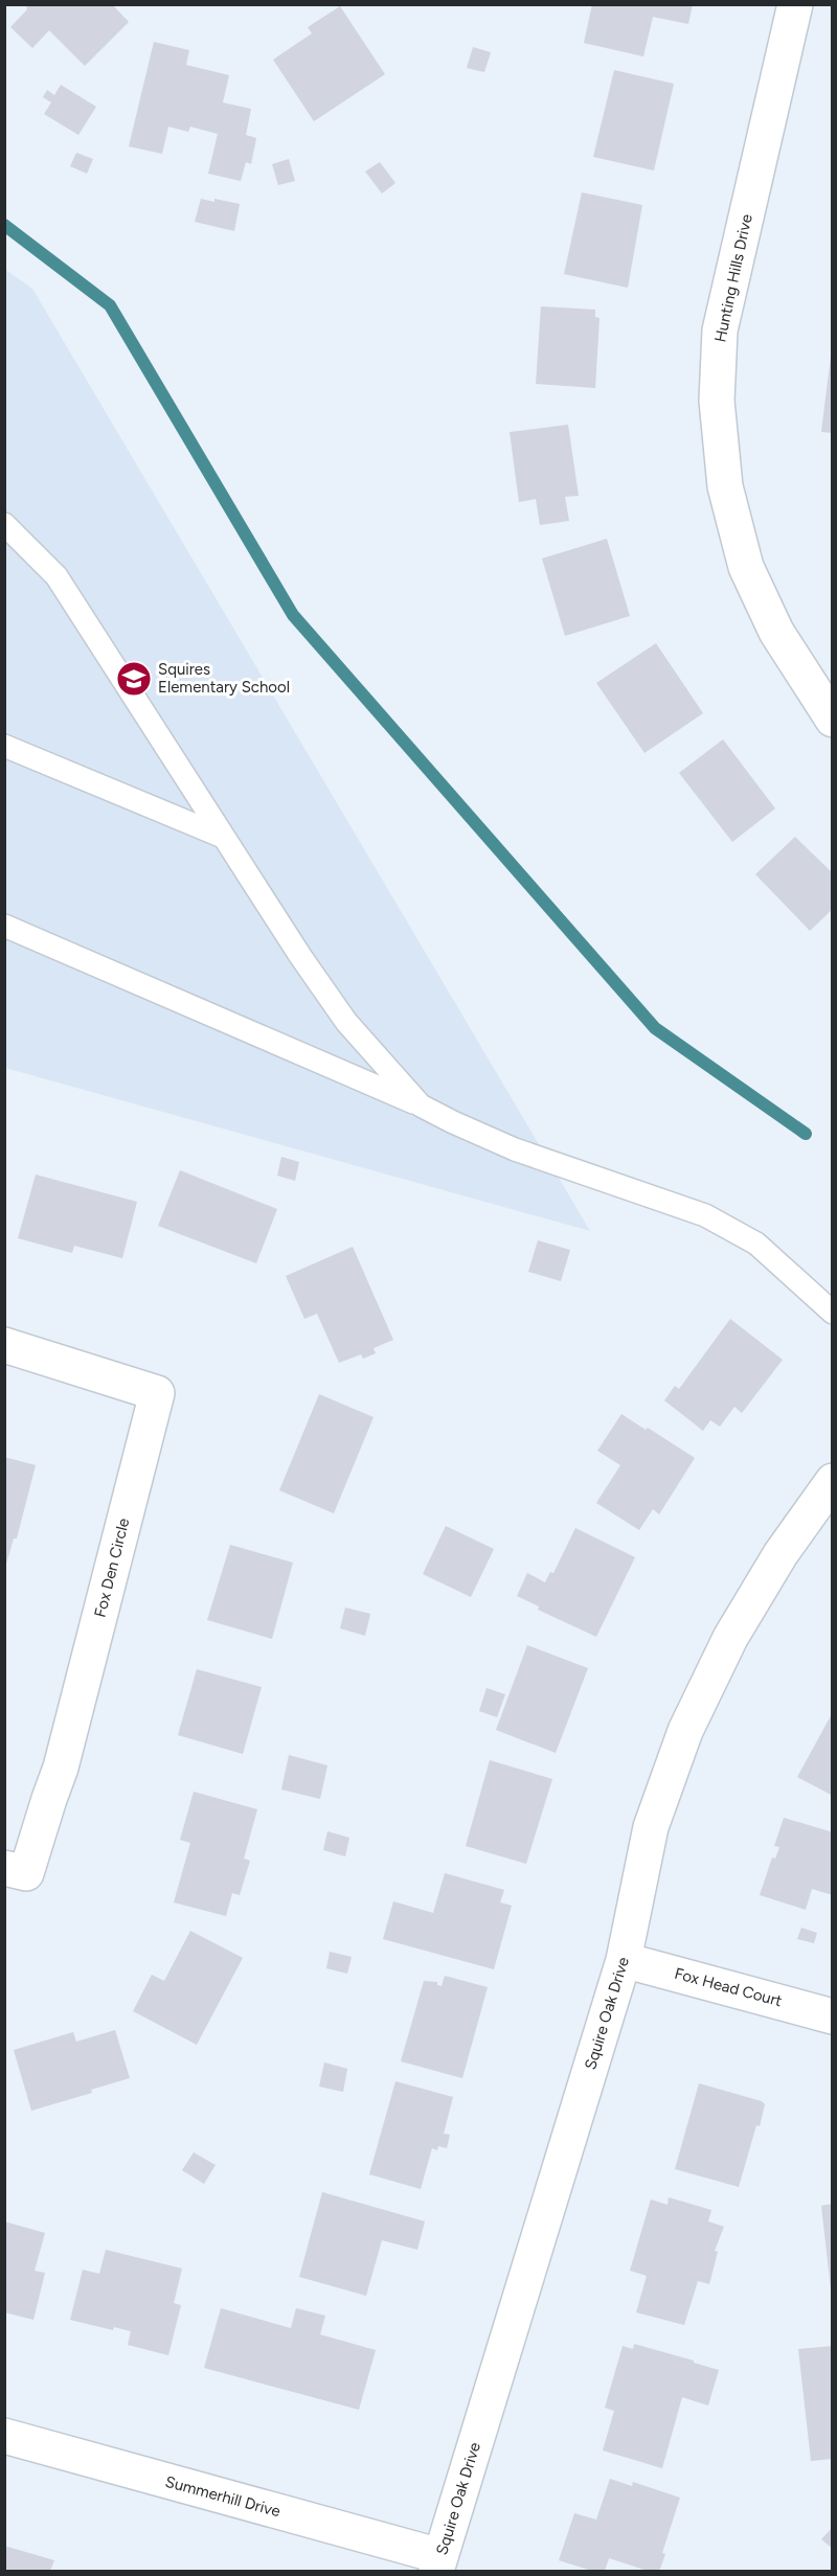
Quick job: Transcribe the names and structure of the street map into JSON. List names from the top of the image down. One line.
{"streets":{"street":["Hunting Hills Drive","Fox Den Circle","Fox Head Court","Squire Oak Drive","Summerhill Drive"]},"crossings":[["Fox Head Court","Squire Oak Drive"],["Squire Oak Drive","Summerhill Drive"]],"places":{"school or university":["Squires Elementary School"]}}
